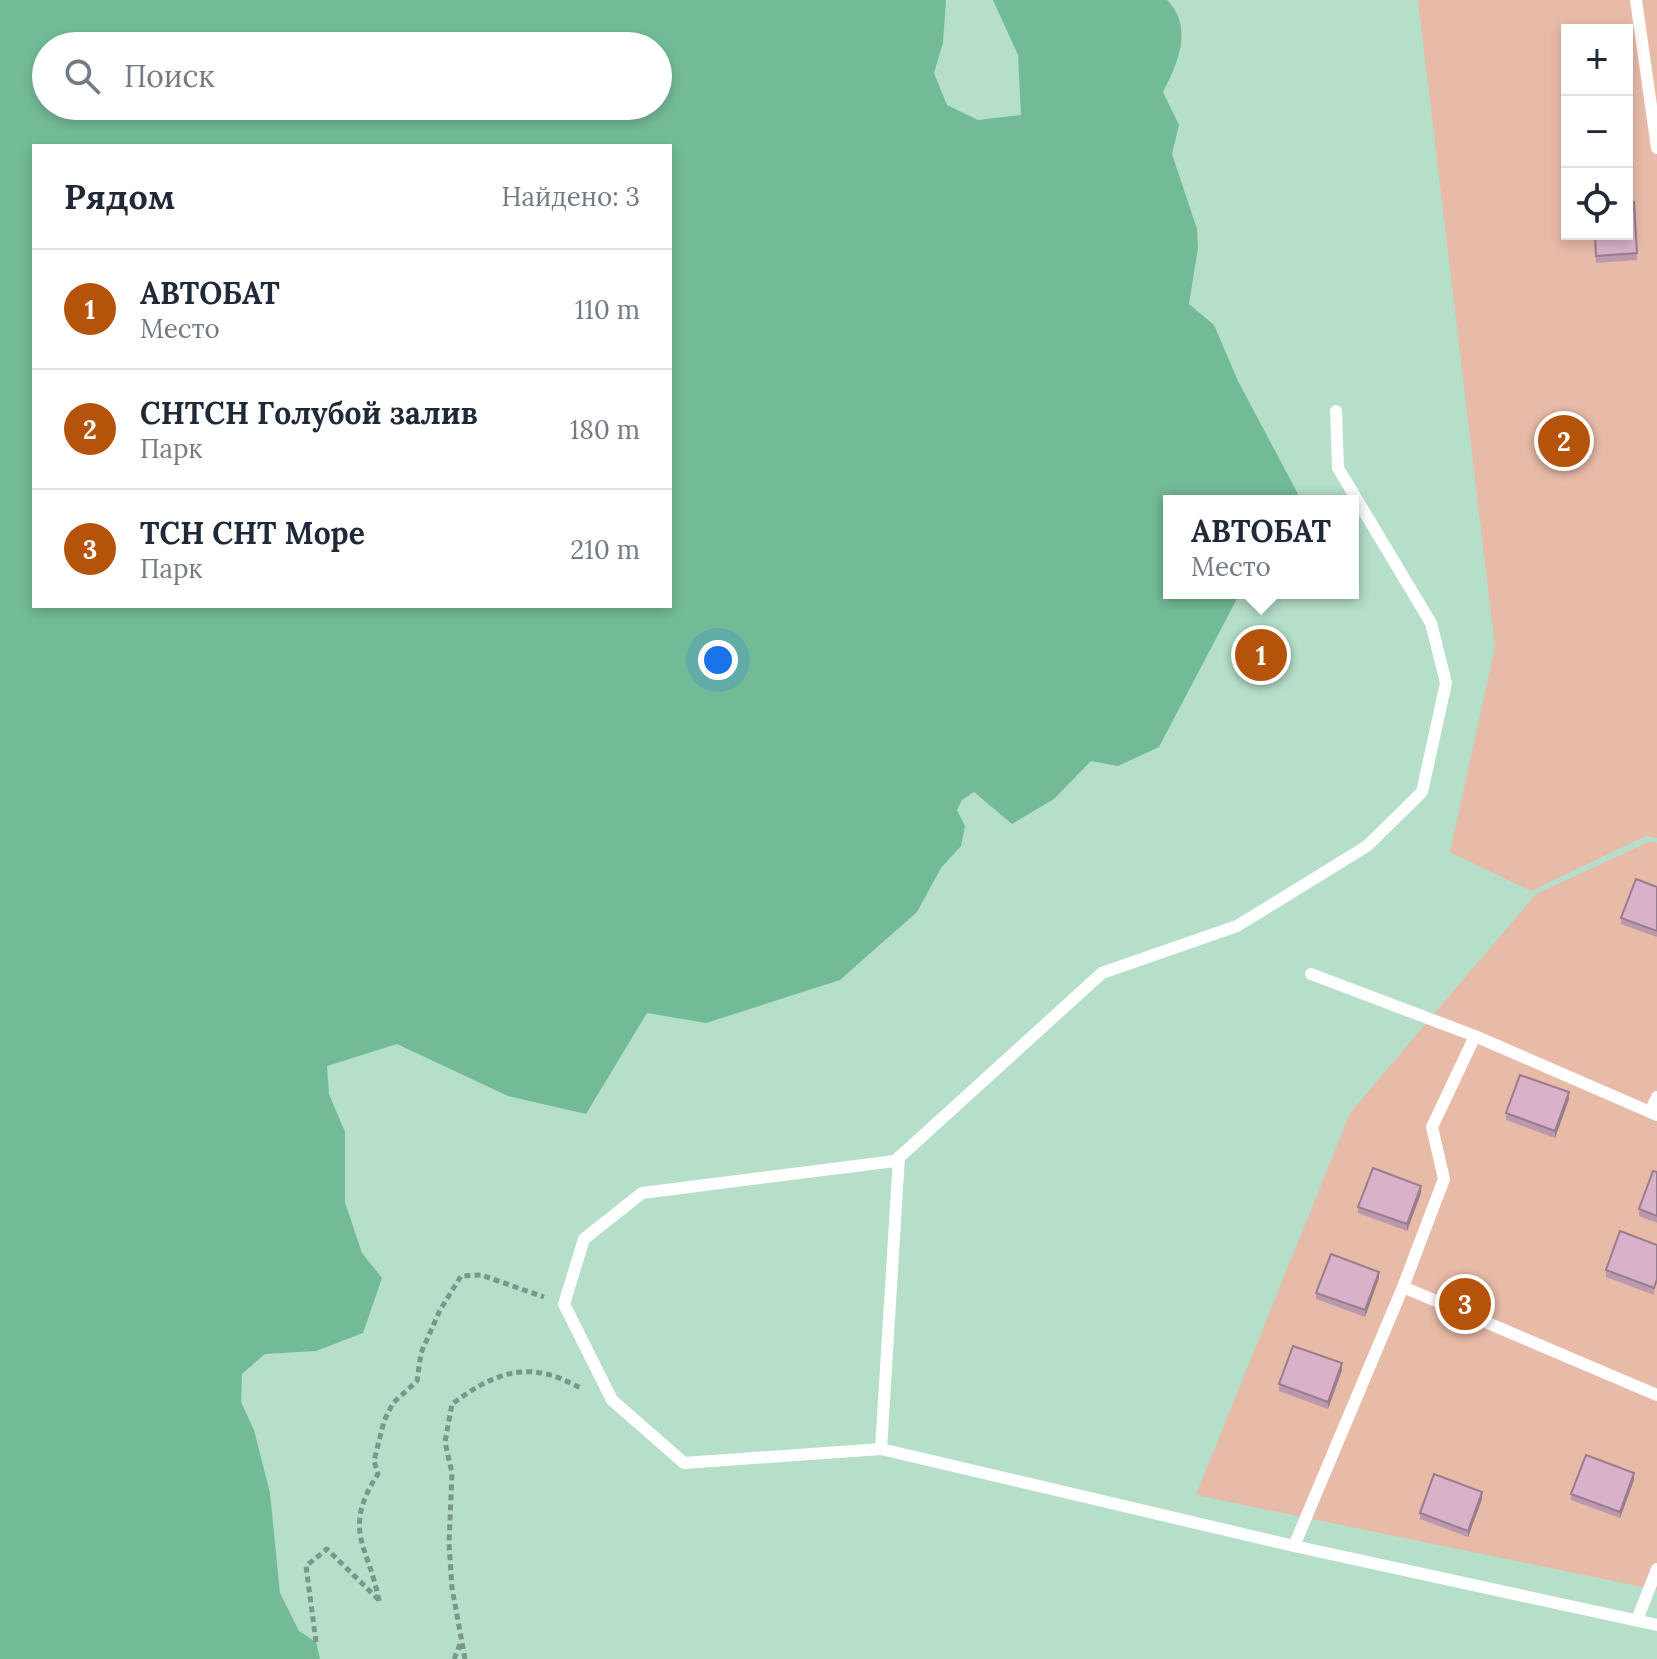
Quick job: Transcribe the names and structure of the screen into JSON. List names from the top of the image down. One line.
{"page":{"map_buttons":["+","−"],"search":"Поиск","heading":["Рядом","Найдено: 3"],"list":[{"mark":"1","name":"АВТОБАТ","note":"Место","value":"110 m"},{"mark":"2","name":"СНТСН Голубой залив","note":"Парк","value":"180 m"},{"mark":"3","name":"ТСН СНТ Море","note":"Парк","value":"210 m"}],"pins":["2","1","3"],"popup":["АВТОБАТ","Место"]}}
